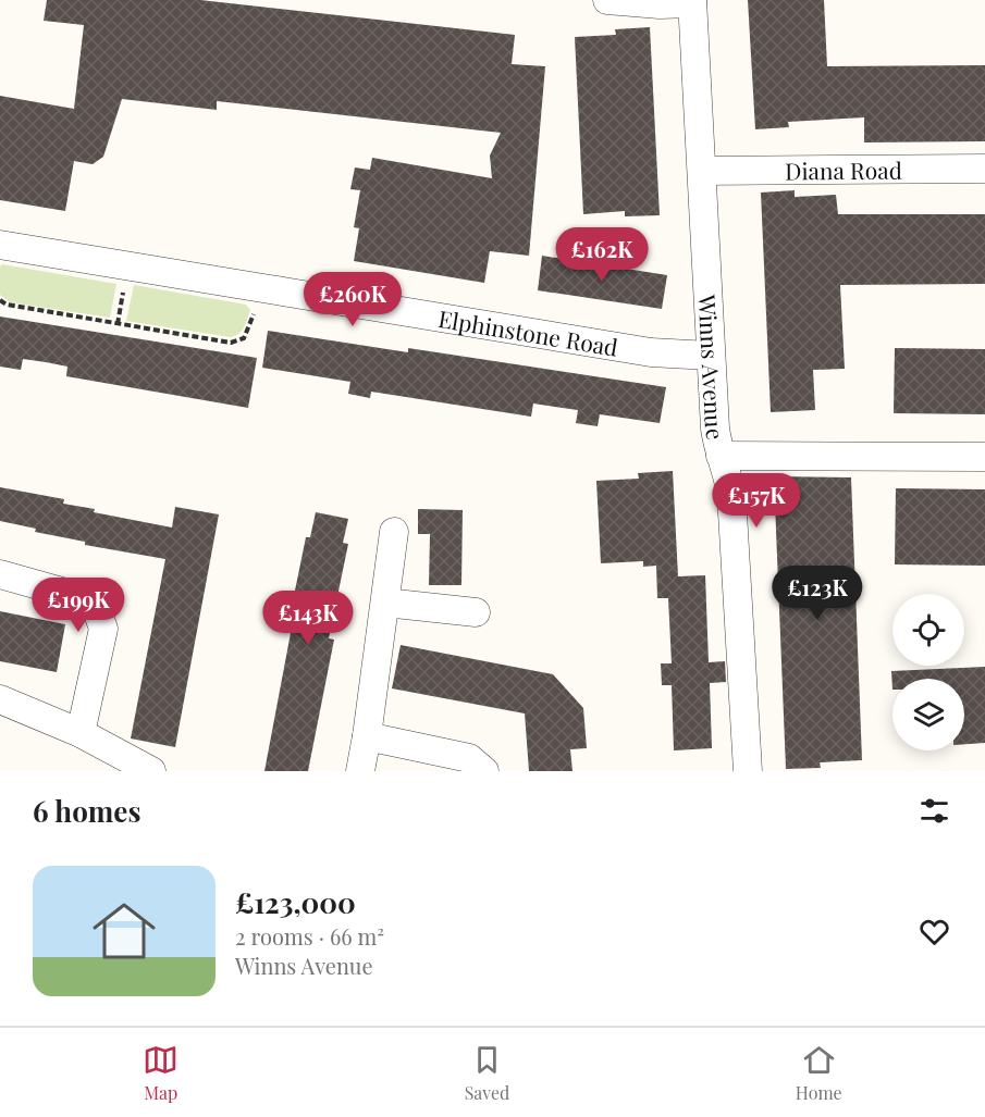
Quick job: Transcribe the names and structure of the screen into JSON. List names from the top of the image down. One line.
{"streets":{"street":["Diana Road","Elphinstone Road","Winns Avenue"]},"crossings":[["Diana Road","Winns Avenue"],["Elphinstone Road","Winns Avenue"]],"page":{"price":["£162K","£260K","£157K","£123K","£199K","£143K"],"heading":"6 homes","list":[{"name":"£123,000","note":"2 rooms · 66 m² · Winns Avenue"}],"tabs":["Map","Saved","Home"]}}
